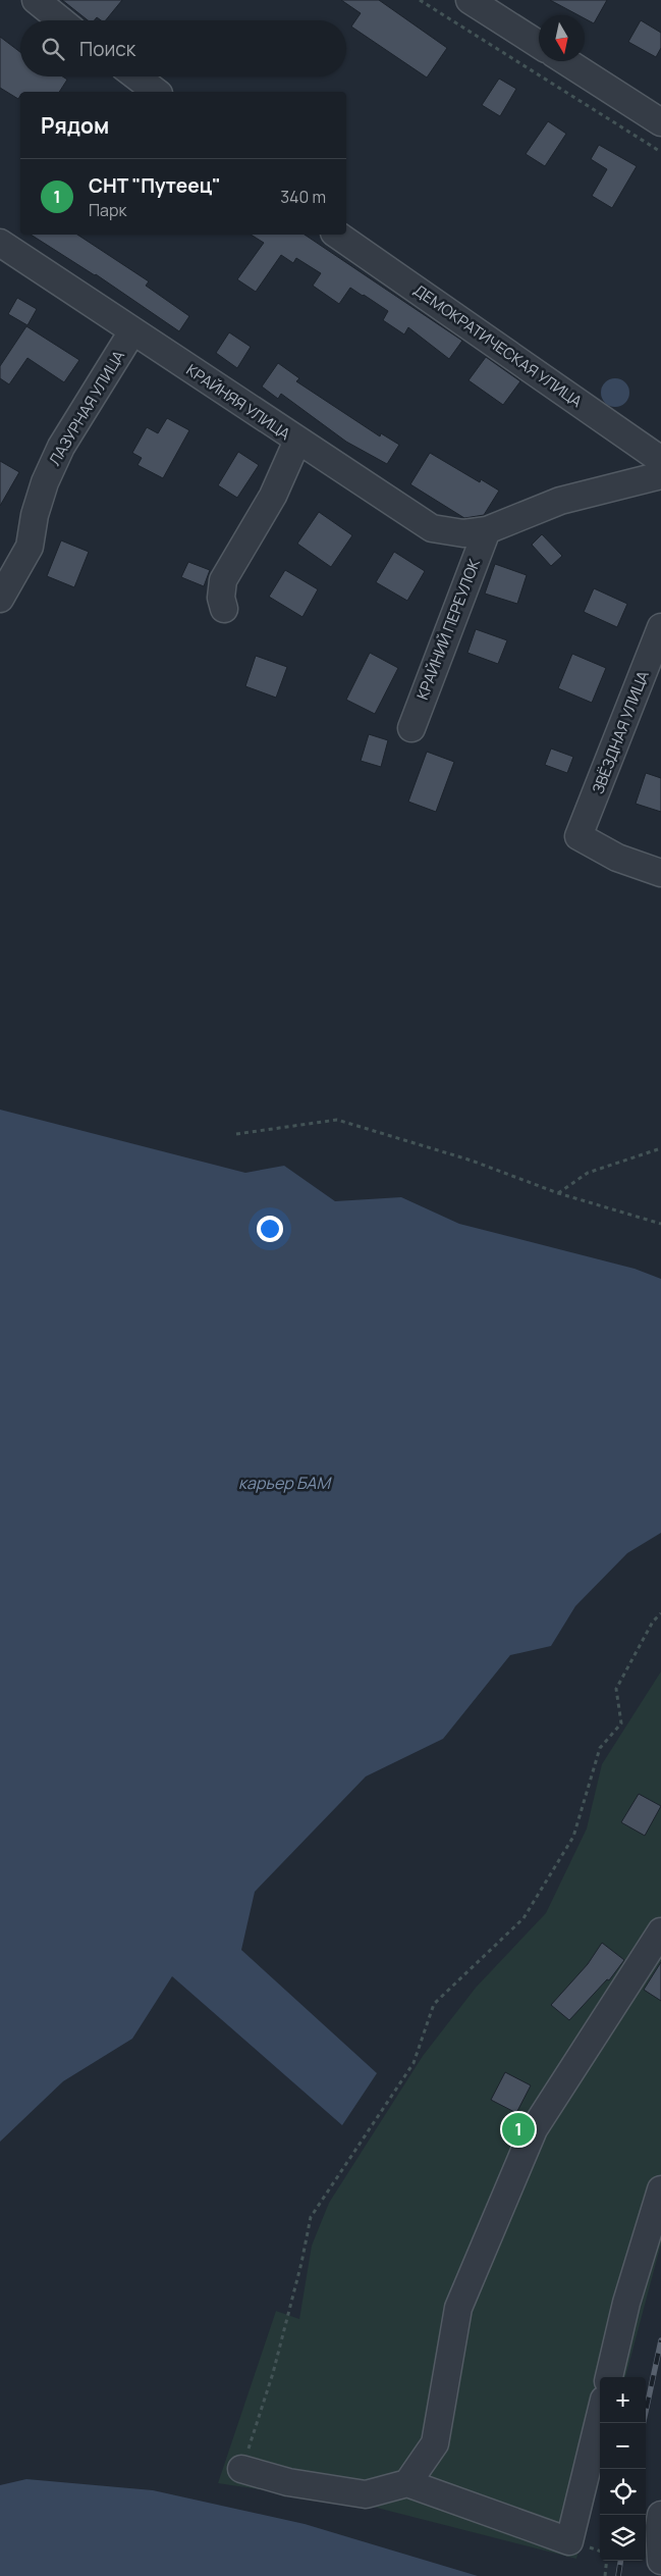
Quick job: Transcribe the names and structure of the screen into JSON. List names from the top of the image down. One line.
{"streets":{"street":["ДЕМОКРАТИЧЕСКАЯ УЛИЦА","КРАЙНЯЯ УЛИЦА","ЛАЗУРНАЯ УЛИЦА","КРАЙНИЙ ПЕРЕУЛОК","ЗВЁЗДНАЯ УЛИЦА"]},"crossings":[["КРАЙНЯЯ УЛИЦА","ЛАЗУРНАЯ УЛИЦА"],["КРАЙНЯЯ УЛИЦА","КРАЙНИЙ ПЕРЕУЛОК"]],"water":["карьер БАМ"],"north":"bottom","page":{"search":"Поиск","heading":"Рядом","list":[{"mark":"1","name":"СНТ \"Путеец\"","note":"Парк","value":"340 m"}],"pins":"1","map_buttons":["+","−"]}}
